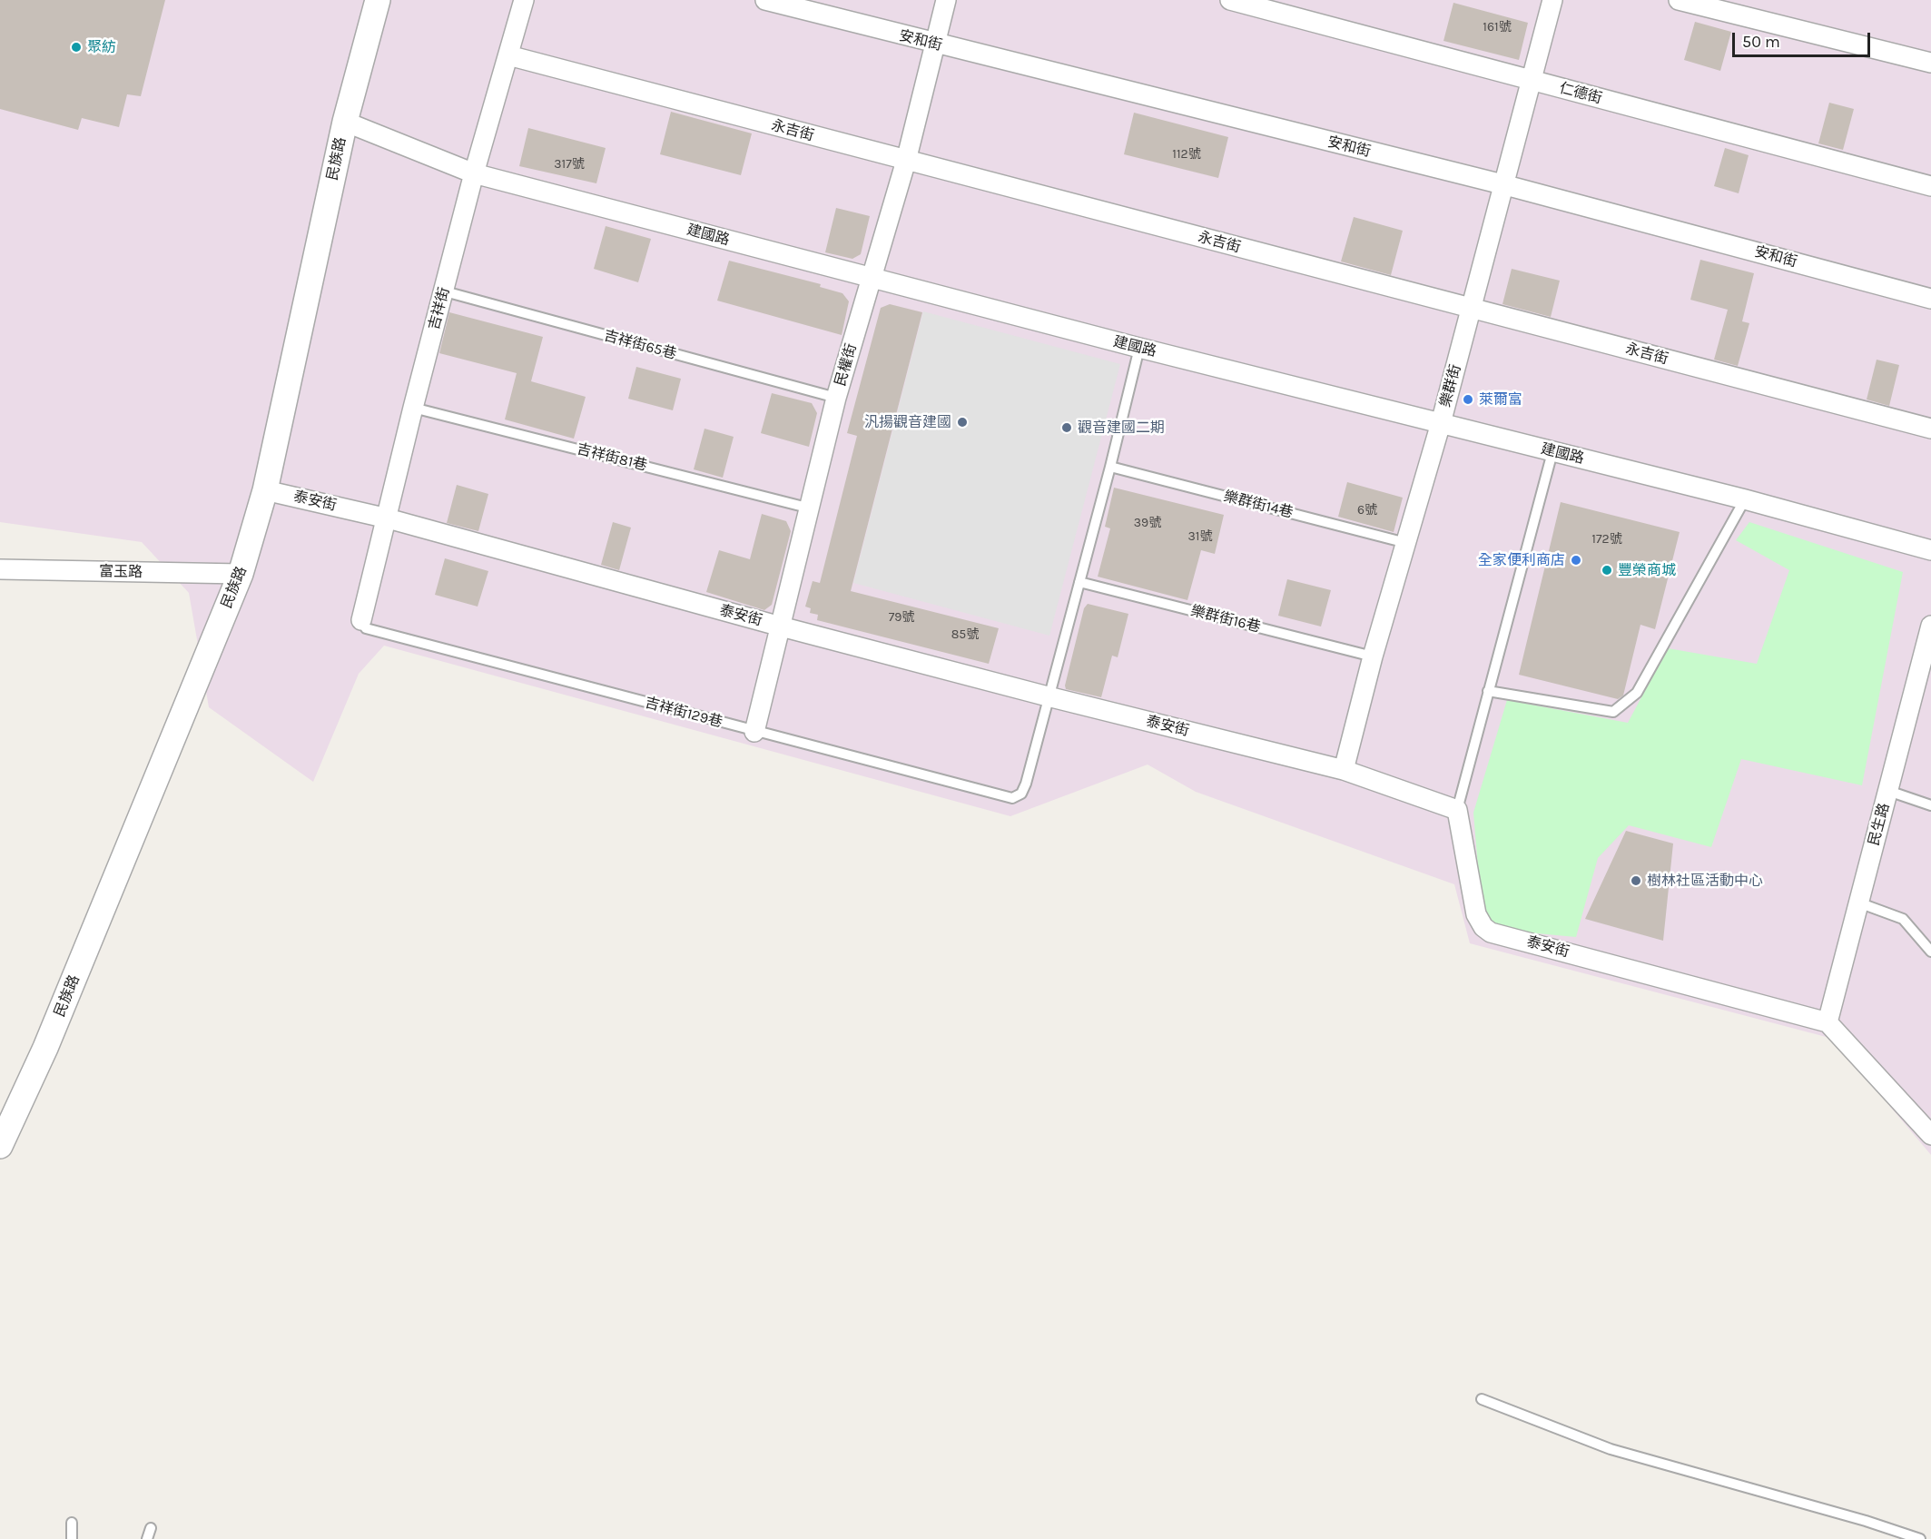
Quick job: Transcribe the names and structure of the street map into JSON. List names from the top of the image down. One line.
{"streets":{"street":["安和街","仁德街","永吉街","民族路","建國路","吉祥街","民權街","樂群街","泰安街","富玉路","民生路"],"lane":["吉祥街65巷","吉祥街81巷","樂群街14巷","樂群街16巷","吉祥街129巷"]},"crossings":[["安和街","民權街"],["安和街","樂群街"],["仁德街","樂群街"],["永吉街","吉祥街"],["永吉街","民權街"],["永吉街","樂群街"],["民族路","建國路"],["民族路","泰安街"],["民族路","富玉路"],["建國路","吉祥街"],["建國路","民權街"],["建國路","樂群街"],["吉祥街","吉祥街65巷"],["吉祥街","吉祥街81巷"],["吉祥街","泰安街"],["吉祥街","吉祥街129巷"],["吉祥街65巷","民權街"],["民權街","吉祥街81巷"],["民權街","泰安街"],["民權街","吉祥街129巷"],["樂群街","泰安街"],["樂群街","樂群街14巷"],["樂群街","樂群街16巷"],["泰安街","吉祥街129巷"],["泰安街","民生路"]],"places":["聚紡","萊爾富","汎揚觀音建國","觀音建國二期","全家便利商店","豐榮商城","樹林社區活動中心"],"house_numbers":["161號","112號","317號","6號","39號","31號","172號","79號","85號"],"scale_bar":"50 m"}
